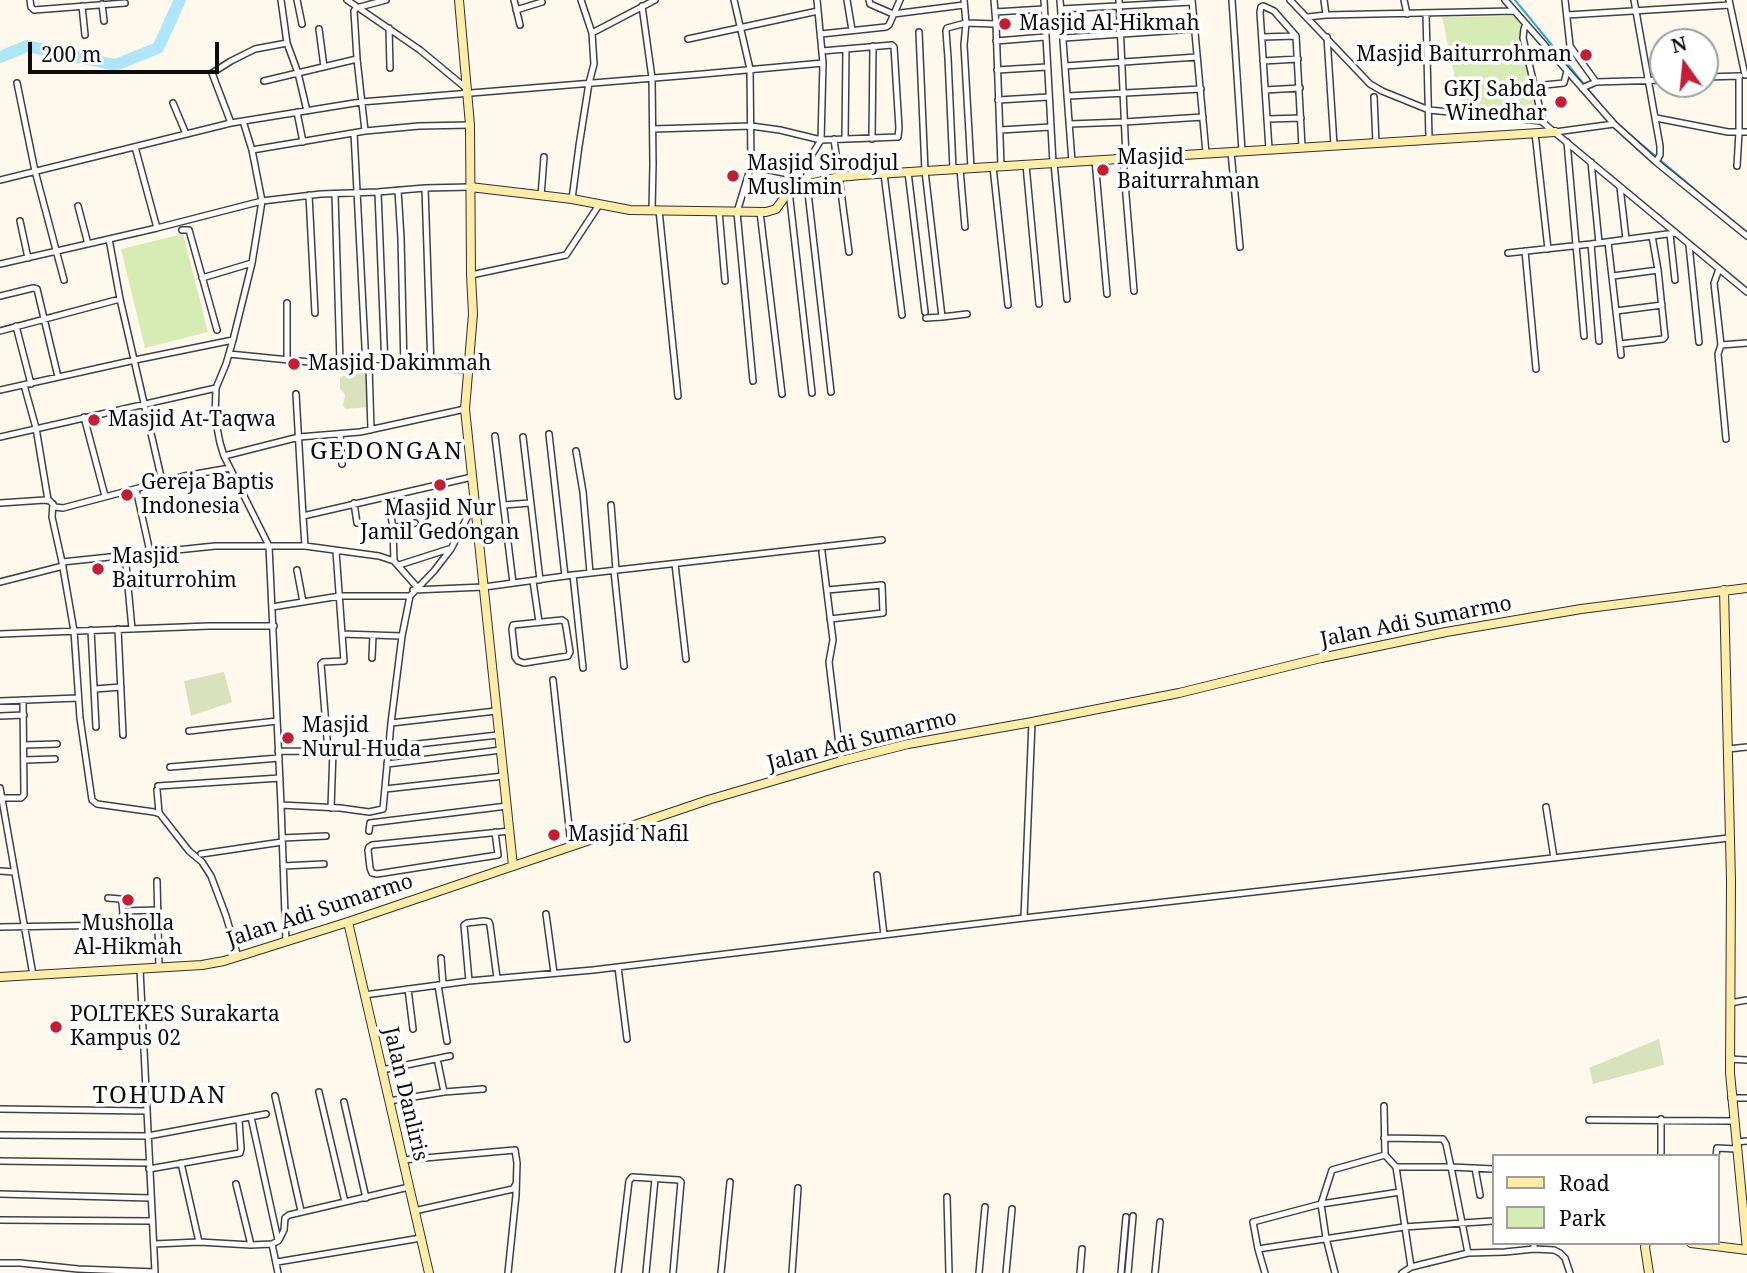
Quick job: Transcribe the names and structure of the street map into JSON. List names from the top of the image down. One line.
{"streets":{"street":["Jalan Adi Sumarmo","Jalan Danliris"]},"crossings":[["Jalan Adi Sumarmo","Jalan Danliris"]],"districts":["GEDONGAN","TOHUDAN"],"places":["Masjid Al-Hikmah","Masjid Baiturrohman","GKJ Sabda Winedhar","Masjid Baiturrahman","Masjid Sirodjul Muslimin","Masjid Dakimmah","Masjid At-Taqwa","Masjid Nur Jamil Gedongan","Gereja Baptis Indonesia","Masjid Baiturrohim","Masjid Nurul Huda","Masjid Nafil","Musholla Al-Hikmah","POLTEKES Surakarta Kampus 02"],"legend":["Road","Park"],"scale_bar":"200 m","north":"top"}
